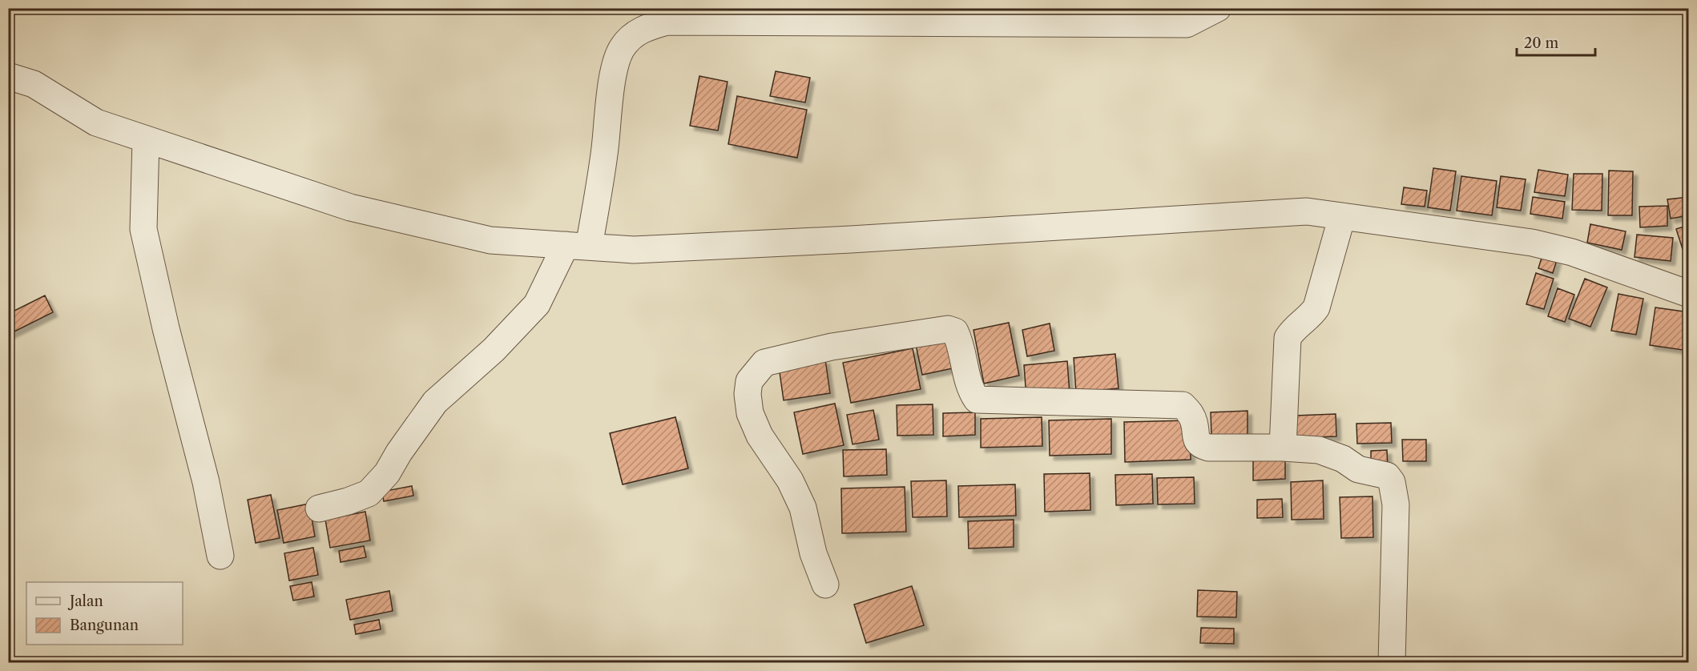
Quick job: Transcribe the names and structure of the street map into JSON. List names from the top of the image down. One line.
{"legend":["Jalan","Bangunan"],"scale_bar":"20 m"}
